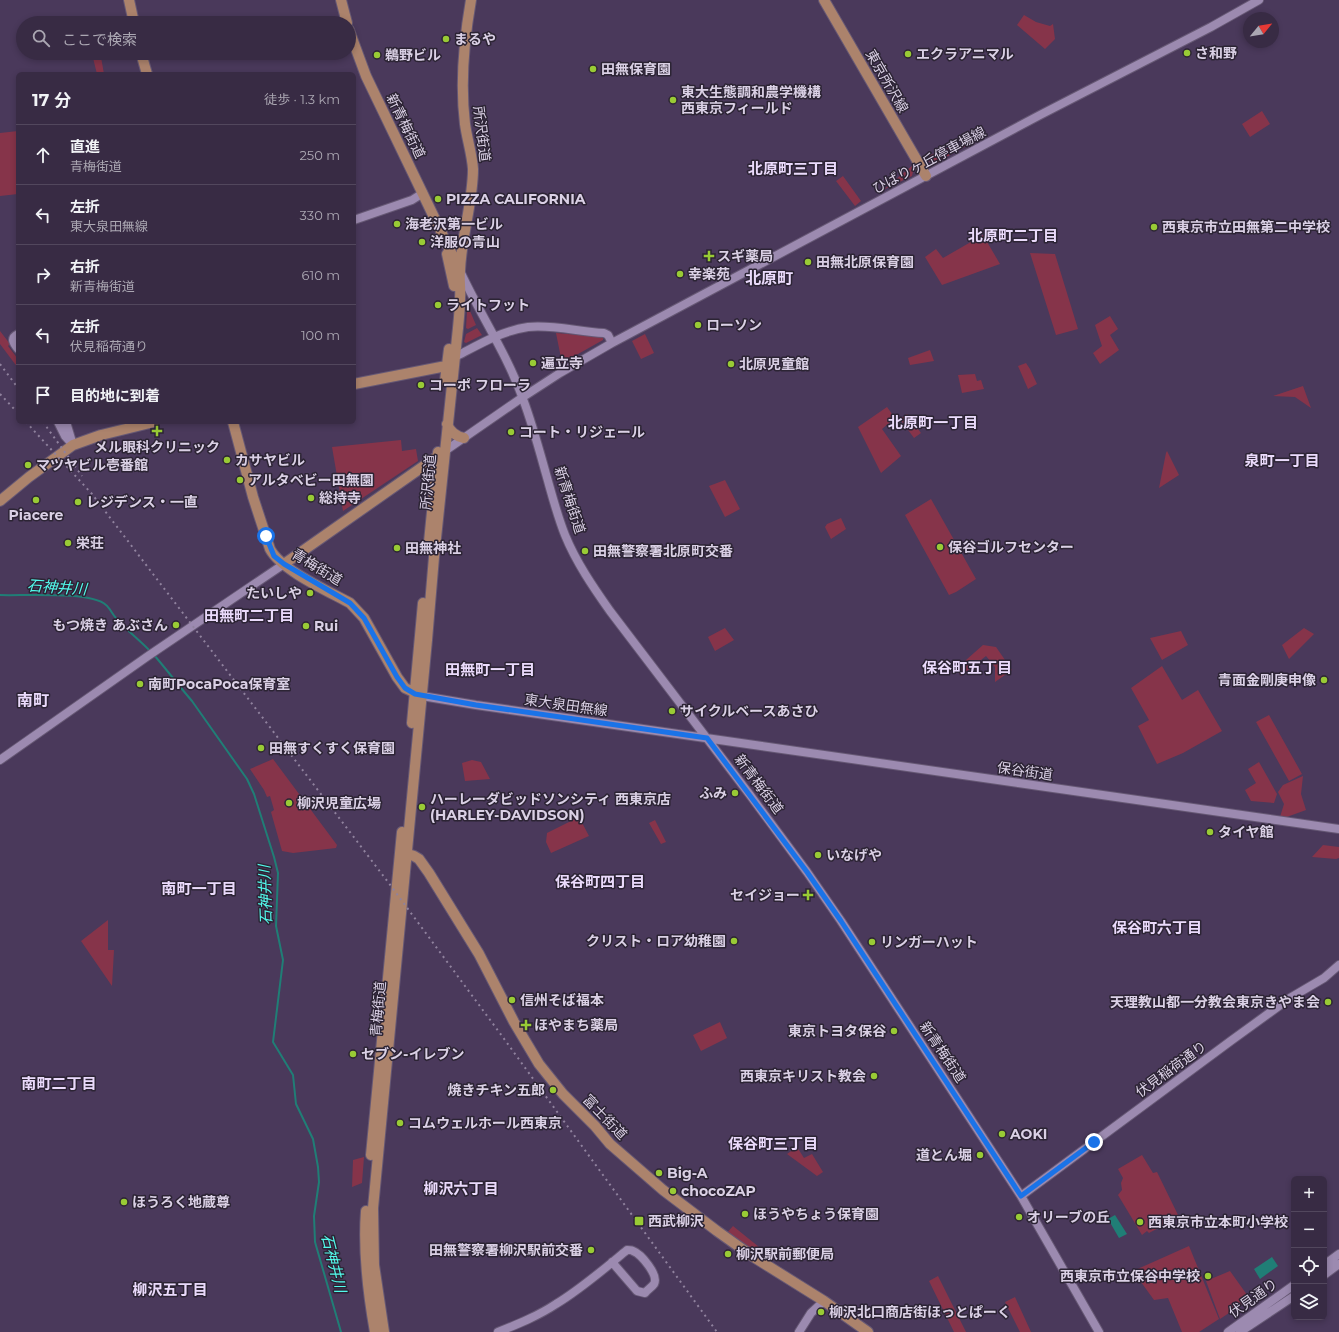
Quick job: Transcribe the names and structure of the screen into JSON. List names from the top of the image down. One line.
{"streets":{"main road":["東京所沢線","新青梅街道","所沢街道","ひばりヶ丘停車場線","青梅街道","東大泉田無線","保谷街道","伏見稲荷通り","富士街道","伏見通り"]},"crossings":[["東京所沢線","ひばりヶ丘停車場線"],["新青梅街道","所沢街道"],["新青梅街道","ひばりヶ丘停車場線"],["新青梅街道","東大泉田無線"],["新青梅街道","保谷街道"],["新青梅街道","伏見稲荷通り"],["所沢街道","ひばりヶ丘停車場線"],["所沢街道","青梅街道"],["所沢街道","東大泉田無線"],["青梅街道","東大泉田無線"],["青梅街道","富士街道"],["東大泉田無線","保谷街道"]],"districts":["北原町三丁目","北原町二丁目","北原町","北原町一丁目","泉町一丁目","田無町二丁目","保谷町五丁目","田無町一丁目","南町","保谷町四丁目","南町一丁目","保谷町六丁目","南町二丁目","保谷町三丁目","柳沢六丁目","柳沢五丁目"],"water":["石神井川"],"places":{"other":["まるや","さ和野","エクラアニマル","鵜野ビル","田無保育園","東大生態調和農学機構 西東京フィールド","PIZZA CALIFORNIA","海老沢第一ビル","西東京市立田無第二中学校","洋服の青山","田無北原保育園","幸楽苑","ライトフット","ローソン","遍立寺","北原児童館","コーポ フローラ","コート・リジェール","カサヤビル","マツヤビル壱番館","アルタベビー田無園","総持寺","Piacere","レジデンス・一直","栄荘","保谷ゴルフセンター","田無神社","田無警察署北原町交番","たいしや","もつ焼き あぶさん","Rui","青面金剛庚申像","南町PocaPoca保育室","サイクルベースあさひ","田無すくすく保育園","ふみ","柳沢児童広場","ハーレーダビッドソンシティ 西東京店 (HARLEY-DAVIDSON)","タイヤ館","いなげや","クリスト・ロア幼稚園","リンガーハット","信州そば福本","天理教山都一分教会東京きやま会","東京トヨタ保谷","セブン-イレブン","西東京キリスト教会","焼きチキン五郎","コムウェルホール西東京","AOKI","道とん堀","Big-A","chocoZAP","ほうろく地蔵尊","ほうやちょう保育園","オリーブの丘","西東京市立本町小学校","田無警察署柳沢駅前交番","柳沢駅前郵便局","西東京市立保谷中学校","柳沢北口商店街ほっとぱーく"],"health":["スギ薬局","メル眼科クリニック","セイジョー","ほやまち薬局"],"transit":["西武柳沢"]},"north":"top right","page":{"search":"ここで検索","heading":["17 分","徒歩 · 1.3 km"],"list":[["直進","青梅街道","250 m"],["左折","東大泉田無線","330 m"],["右折","新青梅街道","610 m"],["左折","伏見稲荷通り","100 m"],"目的地に到着"],"map_buttons":["+","−"]}}
